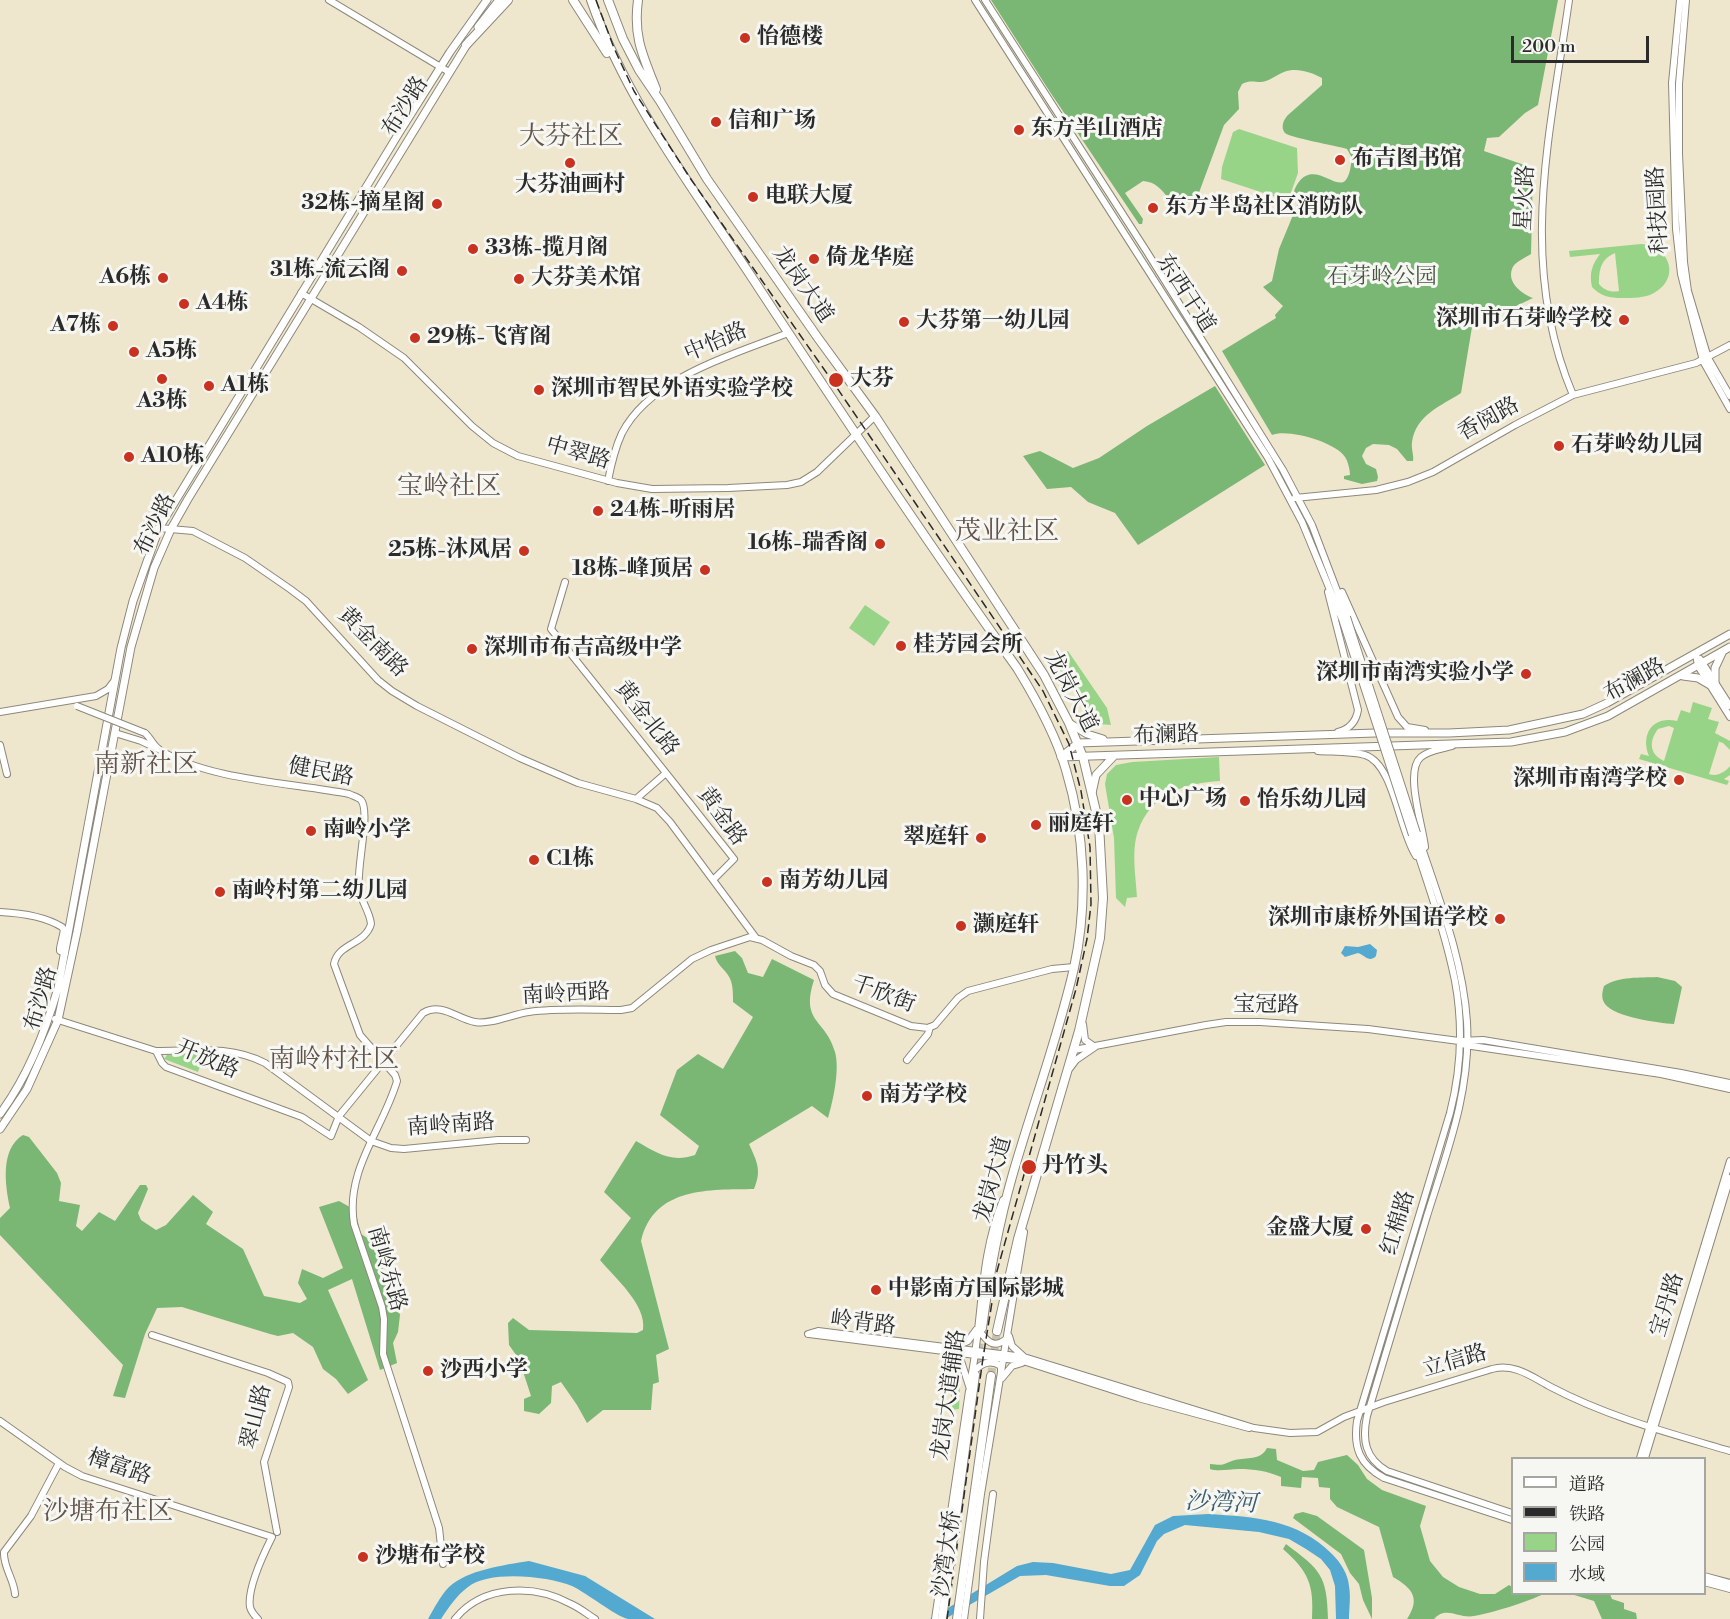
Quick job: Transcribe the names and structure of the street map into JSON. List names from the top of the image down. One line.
{"streets":{"highway":["龙岗大道","沙湾大桥"],"main road":["布沙路","布澜路"],"street":["星火路","科技园路","东西干道","中怡路","香阅路","中翠路","黄金南路","黄金北路","健民路","黄金路","南岭西路","千欣街","宝冠路","开放路","南岭南路","红棉路","南岭东路","宝丹路","岭背路","立信路","龙岗大道辅路","翠山路","樟富路"]},"crossings":[["布沙路","中翠路"],["布沙路","黄金南路"],["布沙路","开放路"],["星火路","香阅路"],["科技园路","香阅路"],["龙岗大道","中怡路"],["龙岗大道","中翠路"],["龙岗大道","布澜路"],["龙岗大道","千欣街"],["龙岗大道","宝冠路"],["龙岗大道","龙岗大道辅路"],["东西干道","香阅路"],["东西干道","红棉路"],["中怡路","中翠路"],["黄金南路","黄金北路"],["黄金南路","黄金路"],["黄金北路","黄金路"],["健民路","南岭西路"],["健民路","南岭东路"],["南岭西路","千欣街"],["南岭西路","南岭东路"],["宝冠路","红棉路"],["开放路","南岭南路"],["南岭南路","南岭东路"],["红棉路","立信路"],["宝丹路","立信路"],["岭背路","立信路"],["岭背路","龙岗大道辅路"],["立信路","龙岗大道辅路"],["龙岗大道辅路","沙湾大桥"],["翠山路","樟富路"]],"districts":["大芬社区","宝岭社区","茂业社区","南新社区","南岭村社区","沙塘布社区"],"water":["沙湾河"],"parks":["石芽岭公园"],"places":["怡德楼","信和广场","东方半山酒店","布吉图书馆","大芬油画村","电联大厦","32栋-摘星阁","东方半岛社区消防队","33栋-揽月阁","倚龙华庭","31栋-流云阁","A6栋","大芬美术馆","A4栋","深圳市石芽岭学校","大芬第一幼儿园","A7栋","29栋-飞宵阁","A5栋","A3栋","大芬","A1栋","深圳市智民外语实验学校","石芽岭幼儿园","A10栋","24栋-听雨居","16栋-瑞香阁","25栋-沐风居","18栋-峰顶居","桂芳园会所","深圳市布吉高级中学","深圳市南湾实验小学","深圳市南湾学校","中心广场","怡乐幼儿园","丽庭轩","南岭小学","翠庭轩","C1栋","南芳幼儿园","南岭村第二幼儿园","深圳市康桥外国语学校","灏庭轩","南芳学校","丹竹头","金盛大厦","中影南方国际影城","沙西小学","沙塘布学校"],"legend":["道路","铁路","公园","水域"],"scale_bar":"200 m"}
